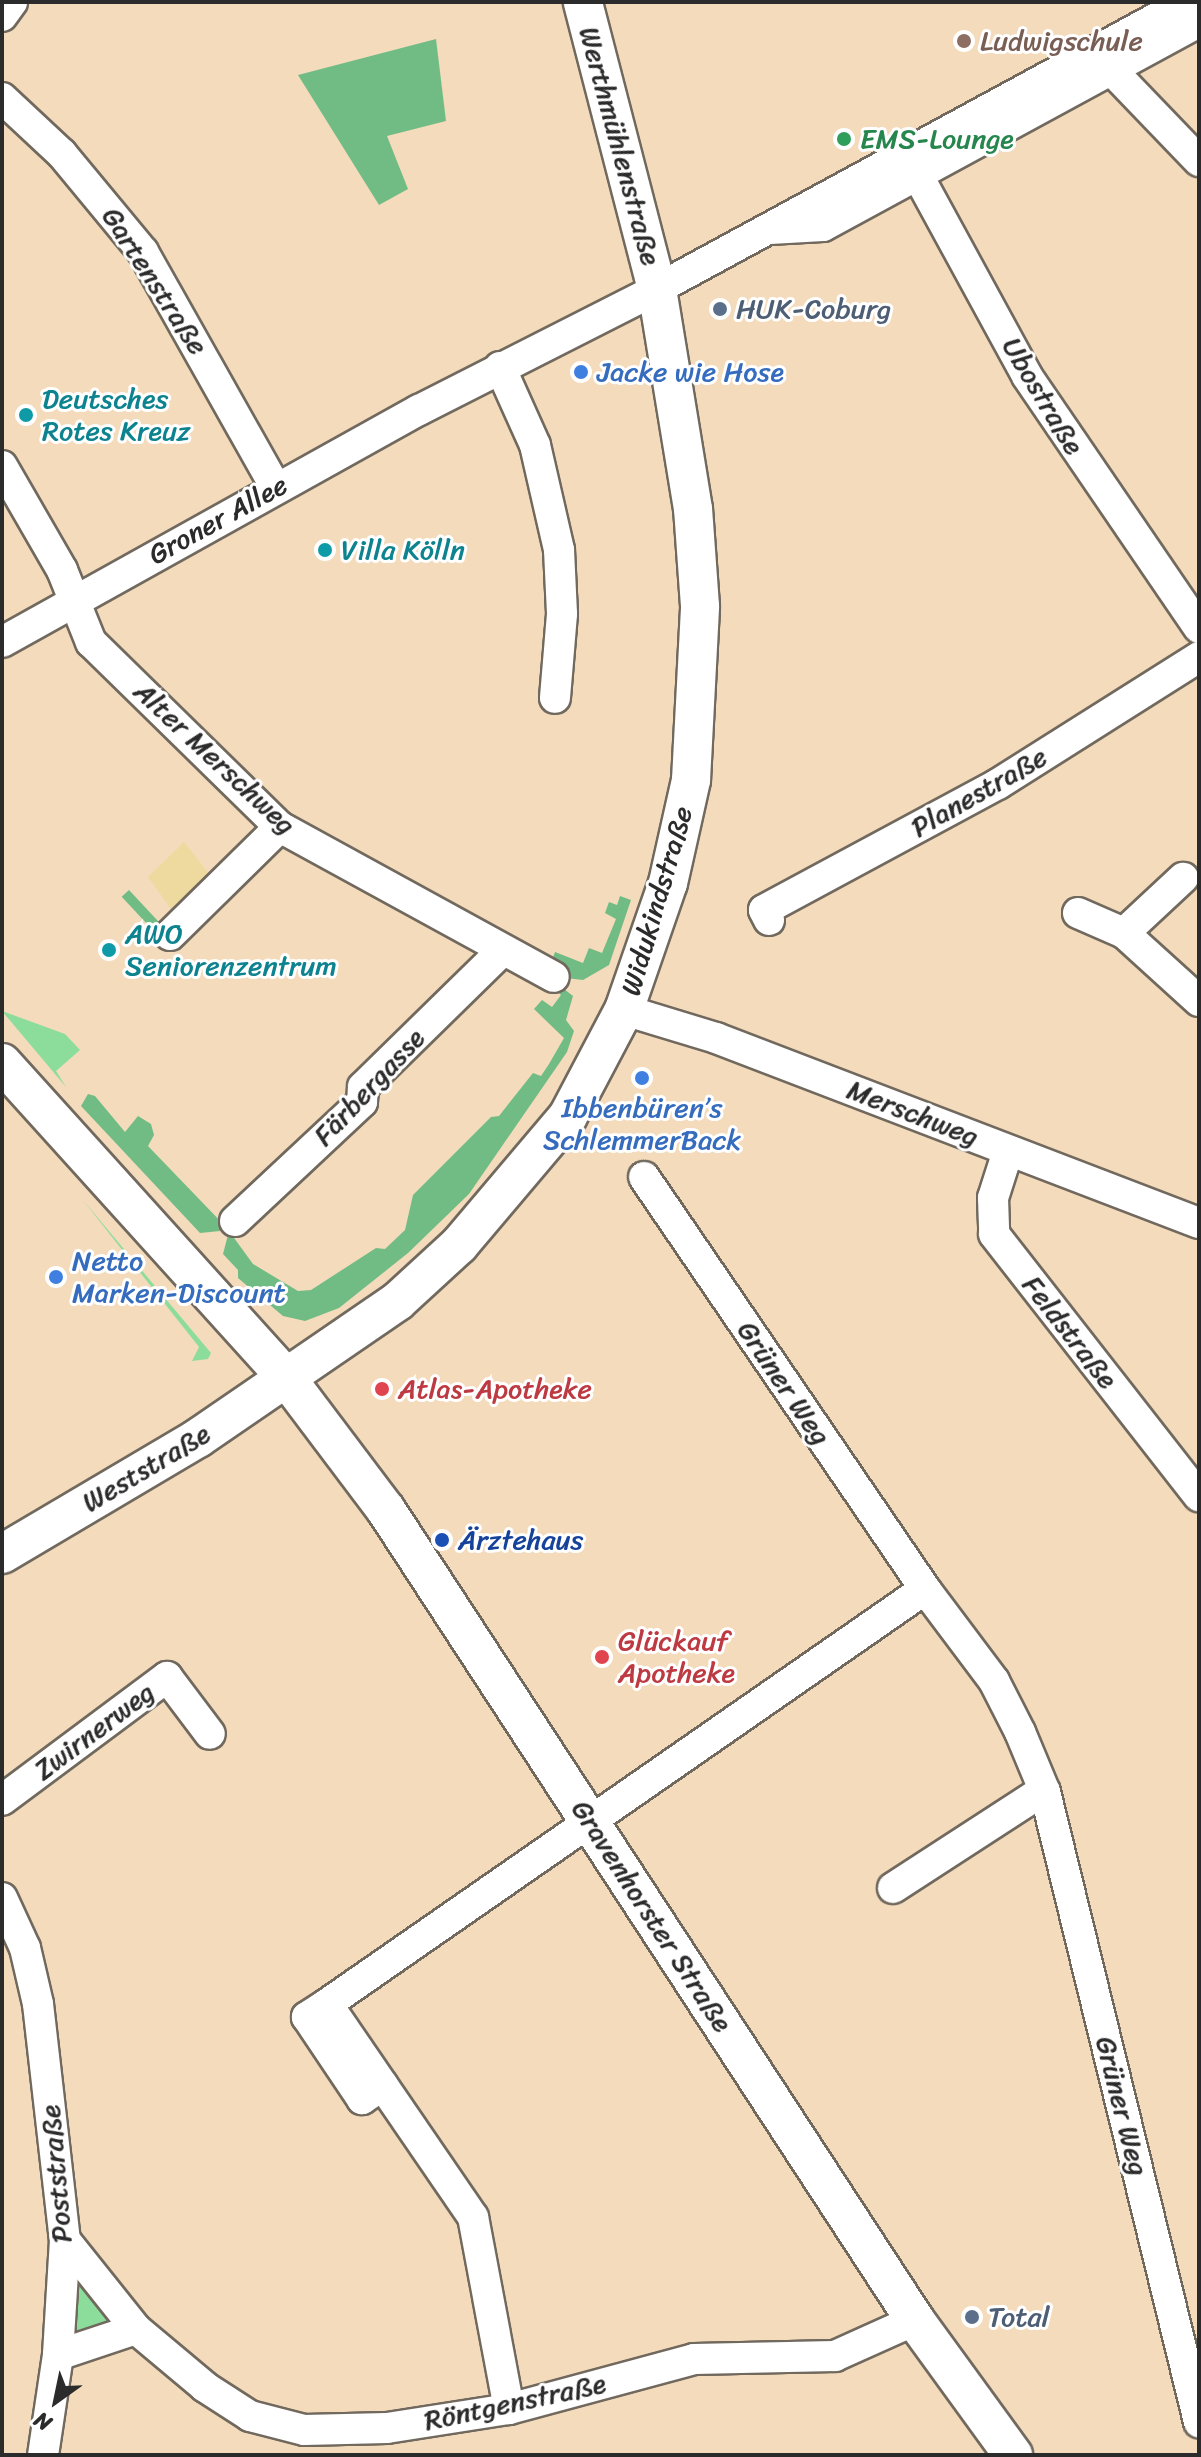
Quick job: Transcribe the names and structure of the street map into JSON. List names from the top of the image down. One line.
{"streets":{"main road":["Werthmühlenstraße","Widukindstraße","Weststraße","Gravenhorster Straße"],"street":["Gartenstraße","Ubostraße","Groner Allee","Alter Merschweg","Planestraße","Färbergasse","Merschweg","Feldstraße","Grüner Weg","Zwirnerweg","Poststraße","Röntgenstraße"]},"crossings":[["Werthmühlenstraße","Groner Allee"],["Werthmühlenstraße","Widukindstraße"],["Gartenstraße","Groner Allee"],["Ubostraße","Groner Allee"],["Groner Allee","Alter Merschweg"],["Groner Allee","Widukindstraße"],["Alter Merschweg","Färbergasse"],["Widukindstraße","Merschweg"],["Widukindstraße","Weststraße"],["Widukindstraße","Gravenhorster Straße"],["Merschweg","Feldstraße"],["Weststraße","Gravenhorster Straße"],["Gravenhorster Straße","Röntgenstraße"],["Poststraße","Röntgenstraße"]],"places":["Ludwigschule","EMS-Lounge","HUK-Coburg","Jacke wie Hose","Deutsches Rotes Kreuz","Villa Kölln","AWO Seniorenzentrum","Ibbenbüren’s SchlemmerBack","Netto Marken-Discount","Atlas-Apotheke","Ärztehaus","Glückauf Apotheke","Total"],"north":"bottom left"}
